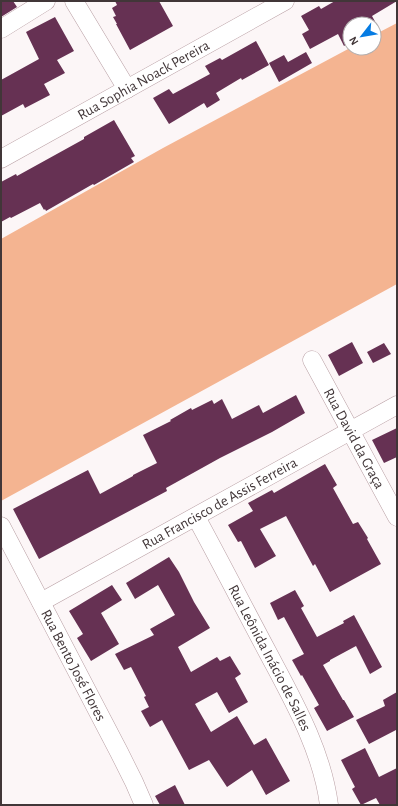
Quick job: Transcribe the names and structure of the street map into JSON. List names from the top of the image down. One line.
{"streets":{"street":["Rua Sophia Noack Pereira","Rua David da Graça","Rua Francisco de Assis Ferreira","Rua Leônida Inácio de Salles","Rua Bento José Flores"]},"crossings":[["Rua David da Graça","Rua Francisco de Assis Ferreira"],["Rua Francisco de Assis Ferreira","Rua Leônida Inácio de Salles"],["Rua Francisco de Assis Ferreira","Rua Bento José Flores"]],"north":"bottom left"}
